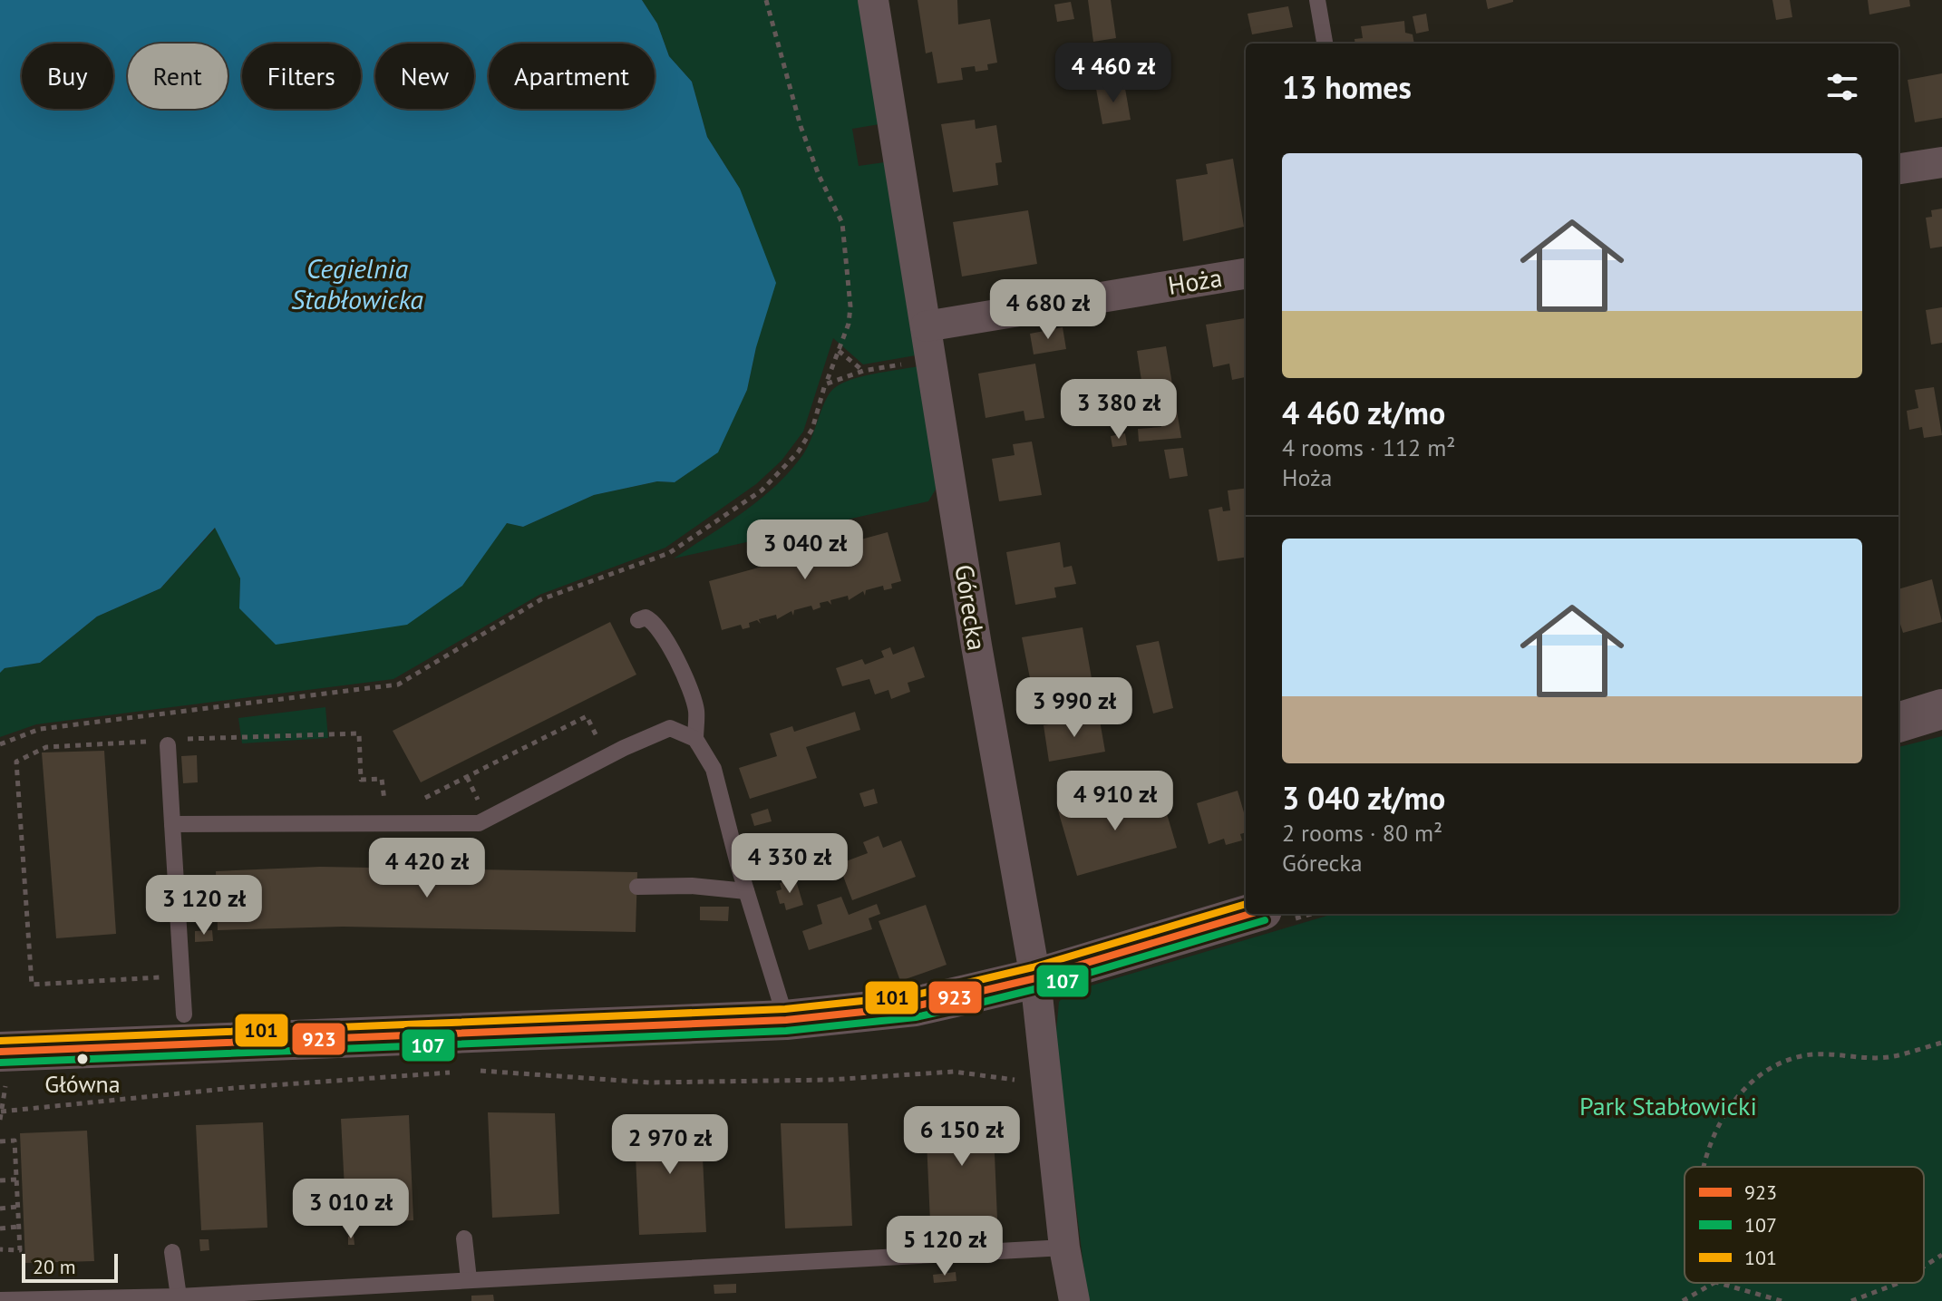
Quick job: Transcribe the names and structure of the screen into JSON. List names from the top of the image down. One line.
{"streets":{"street":["Hoża","Górecka"]},"crossings":[["Hoża","Górecka"]],"water":["Cegielnia Stabłowicka"],"parks":["Park Stabłowicki"],"places":["Główna"],"lines":["transit line 101","transit line 923","transit line 107"],"legend":["923","107","101"],"scale_bar":"20 m","page":{"price":["4 460 zł","4 680 zł","3 380 zł","3 040 zł","3 990 zł","4 910 zł","4 330 zł","4 420 zł","3 120 zł","6 150 zł","2 970 zł","3 010 zł","5 120 zł"],"chip":["Buy","Rent","Filters","New","Apartment"],"heading":"13 homes","list":[{"name":"4 460 zł/mo","note":"4 rooms · 112 m² · Hoża"},{"name":"3 040 zł/mo","note":"2 rooms · 80 m² · Górecka"}],"scale":"20 m"}}
